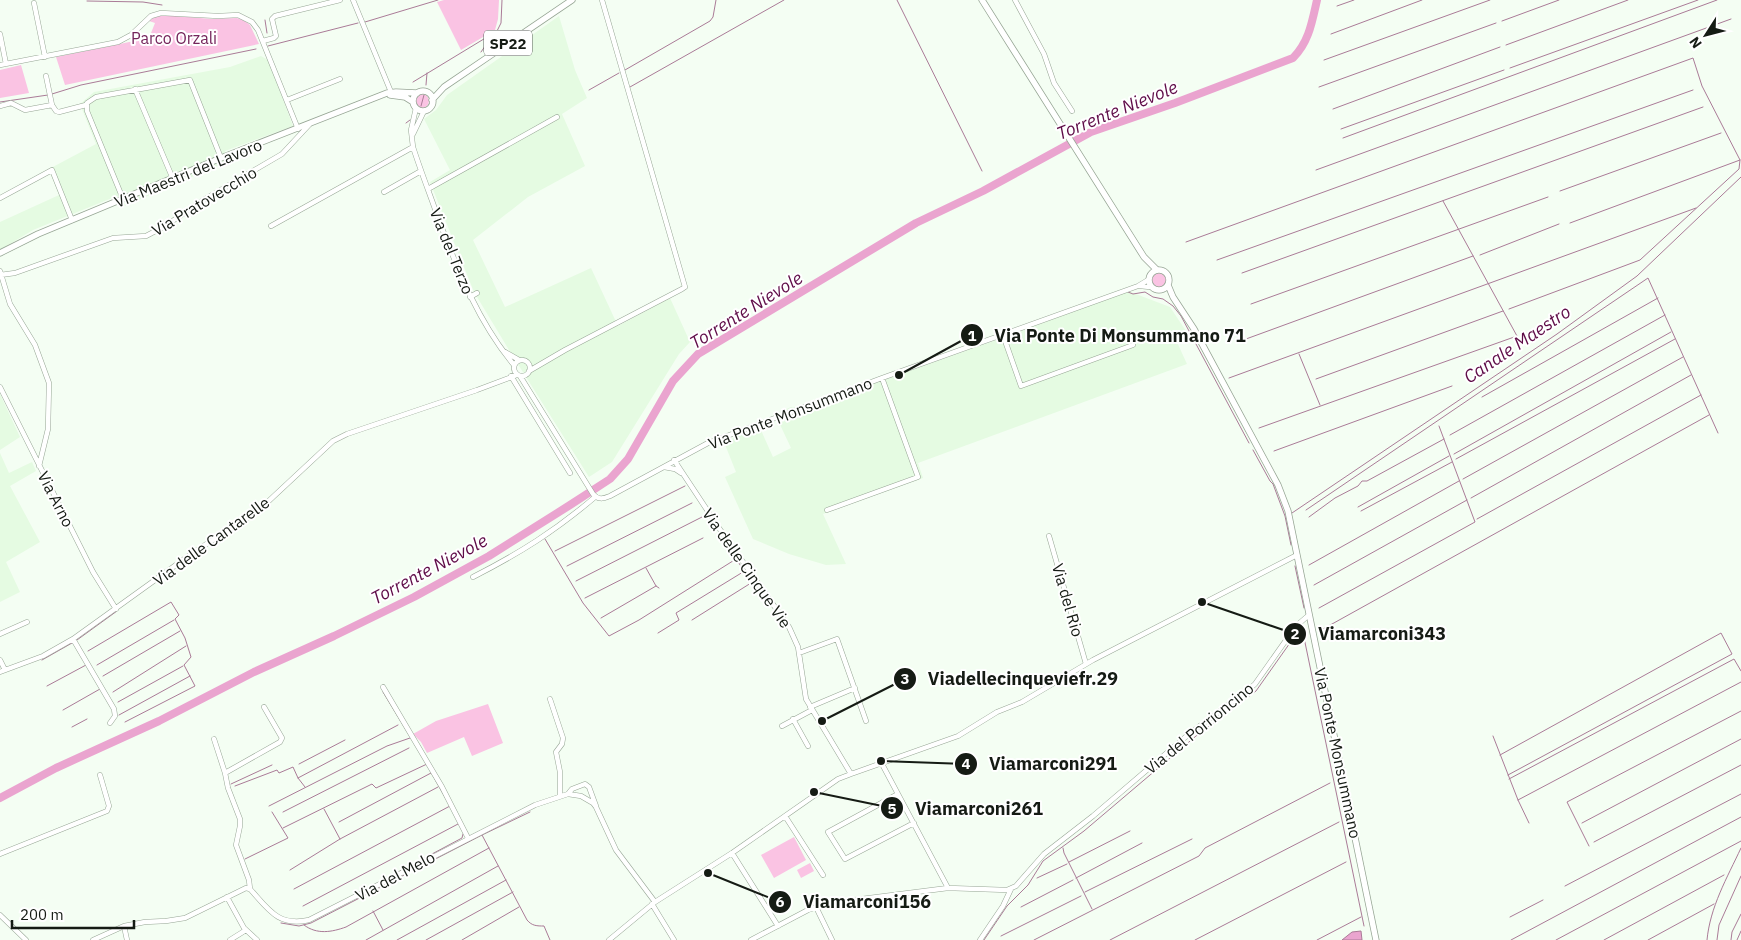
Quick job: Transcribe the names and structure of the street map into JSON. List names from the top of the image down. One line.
{"streets":{"main road":["SP22","Via Maestri del Lavoro","Via Ponte Monsummano"],"street":["Via Pratovecchio","Via del Terzo","Via Arno","Via delle Cantarelle","Via delle Cinque Vie","Via del Rio","Via del Porrioncino","Via del Melo"]},"crossings":[["SP22","Via Maestri del Lavoro"],["Via Maestri del Lavoro","Via Pratovecchio"],["Via del Terzo","Via delle Cantarelle"],["Via Ponte Monsummano","Via delle Cinque Vie"],["Via Ponte Monsummano","Via del Porrioncino"],["Via Arno","Via delle Cantarelle"]],"water":["Torrente Nievole","Canale Maestro"],"parks":["Parco Orzali"],"places":["Via Ponte Di Monsummano 71","Viamarconi343","Viadellecinqueviefr.29","Viamarconi291","Viamarconi261","Viamarconi156"],"scale_bar":"200 m","north":"bottom left"}
